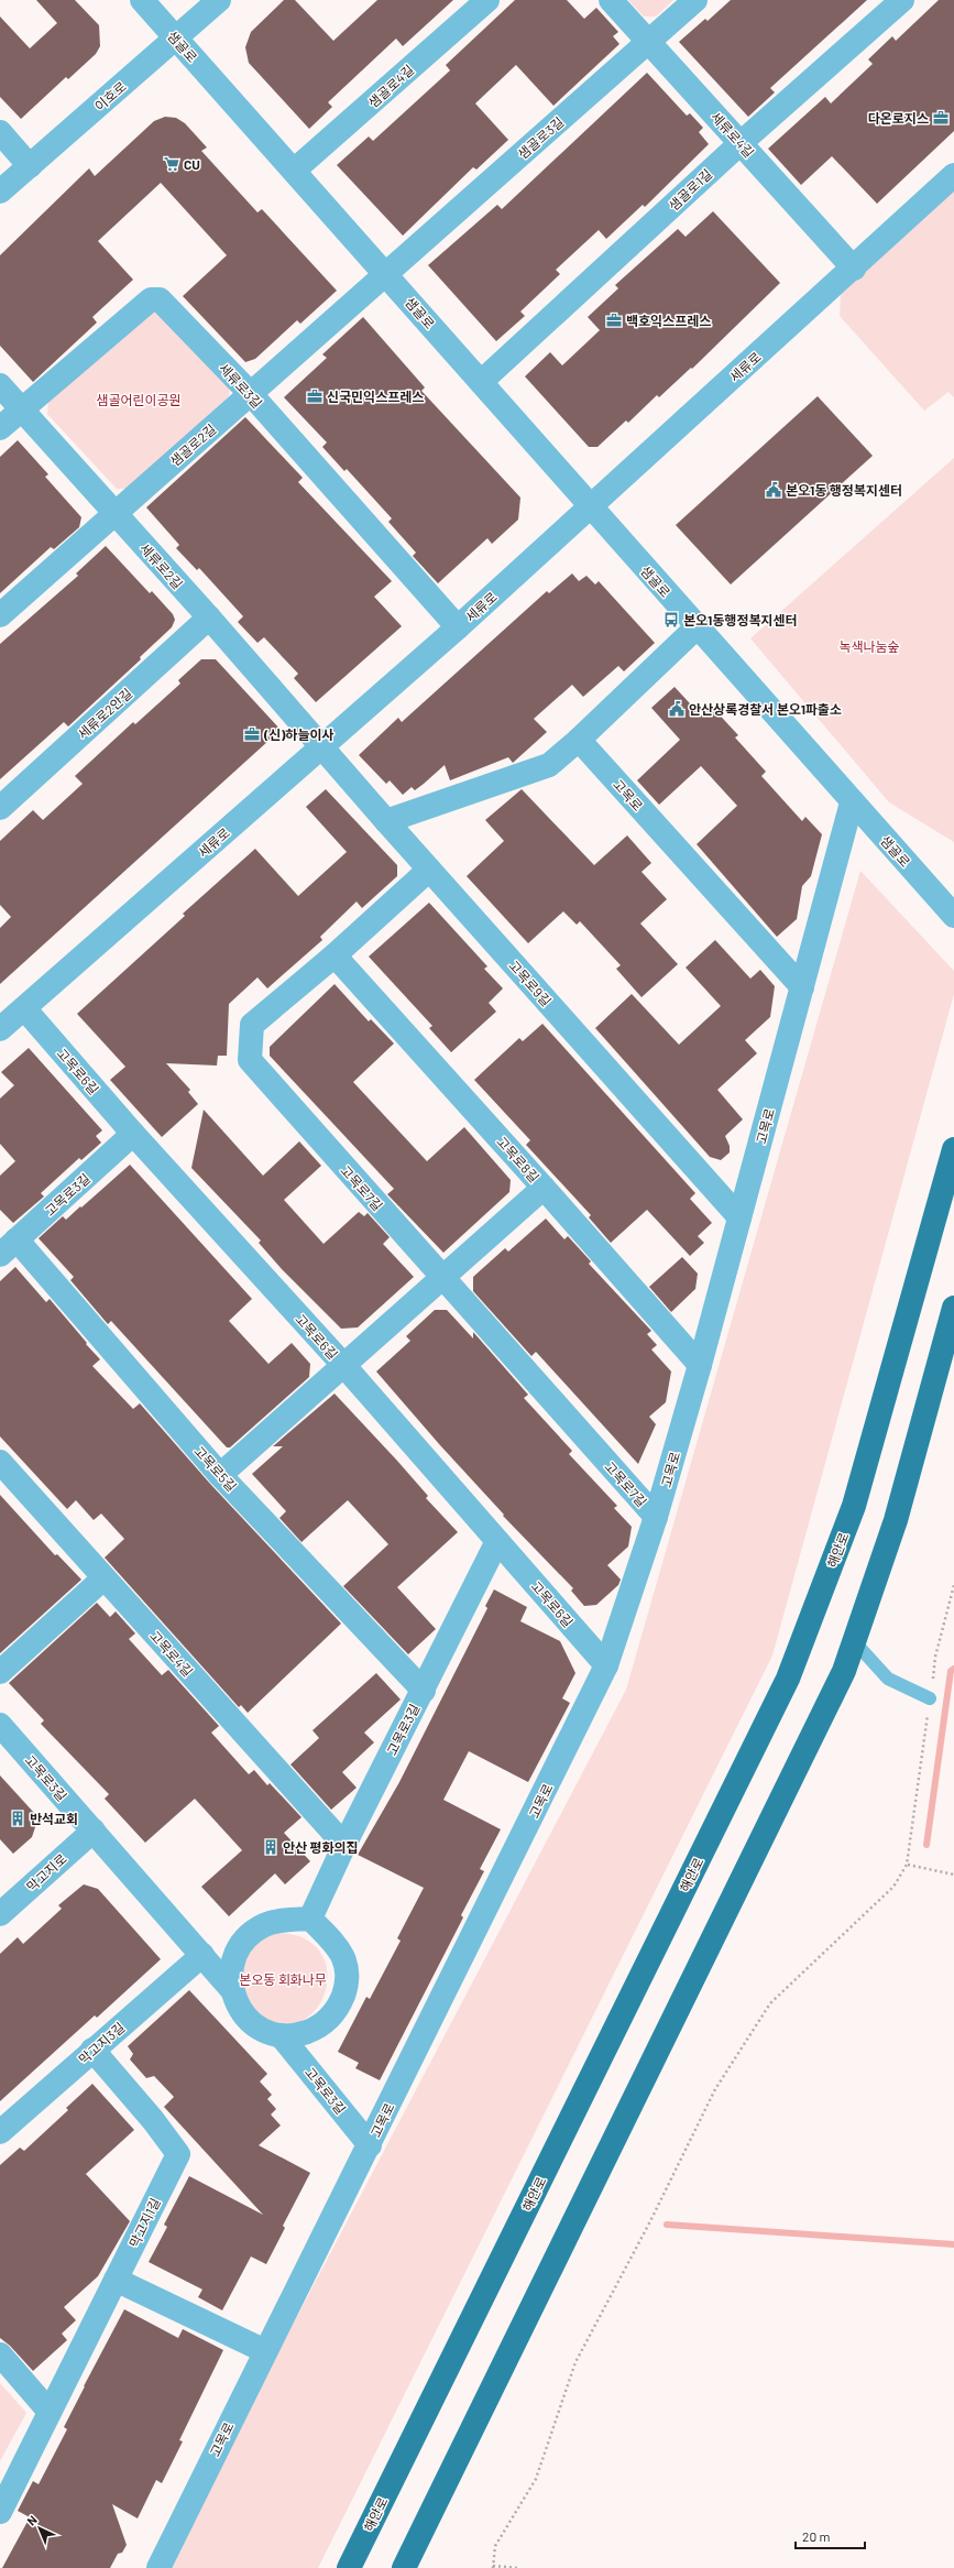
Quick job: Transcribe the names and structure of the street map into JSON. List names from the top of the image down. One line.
{"streets":{"main road":["해안로"],"street":["샘골로","샘골로4길","이호로","세류로4길","샘골로3길","샘골로1길","세류로","세류로3길","샘골로2길","세류로2길","세류로2안길","고목로","고목로9길","고목로6길","고목로8길","고목로7길","고목로3길","고목로5길","고목로4길","막고지로","막고지3길","막고지1길"]},"crossings":[["샘골로","샘골로4길"],["샘골로","이호로"],["샘골로","샘골로3길"],["샘골로","샘골로1길"],["샘골로","세류로"],["샘골로","샘골로2길"],["샘골로","고목로"],["세류로4길","샘골로3길"],["세류로4길","샘골로1길"],["세류로4길","세류로"],["샘골로3길","샘골로2길"],["세류로","세류로3길"],["세류로","세류로2길"],["세류로","고목로9길"],["세류로","고목로6길"],["세류로3길","샘골로2길"],["세류로3길","세류로2길"],["샘골로2길","세류로2길"],["세류로2길","세류로2안길"],["세류로2길","고목로9길"],["고목로","고목로9길"],["고목로","고목로6길"],["고목로","고목로8길"],["고목로","고목로7길"],["고목로","고목로3길"],["고목로9길","고목로7길"],["고목로6길","고목로3길"],["고목로8길","고목로7길"],["고목로3길","고목로5길"],["고목로3길","고목로4길"],["고목로3길","막고지로"],["고목로3길","막고지3길"],["막고지3길","막고지1길"]],"parks":["샘골어린이공원","녹색나눔숲","본오동 회화나무"],"places":{"office":["다온로지스","백호익스프레스","신국민익스프레스","(신)하늘이사"],"supermarket":["CU"],"public building":["본오1동 행정복지센터","안산상록경찰서 본오1파출소"],"bus stop":["본오1동행정복지센터"],"building":["반석교회","안산 평화의집"]},"scale_bar":"20 m","north":"top left"}
